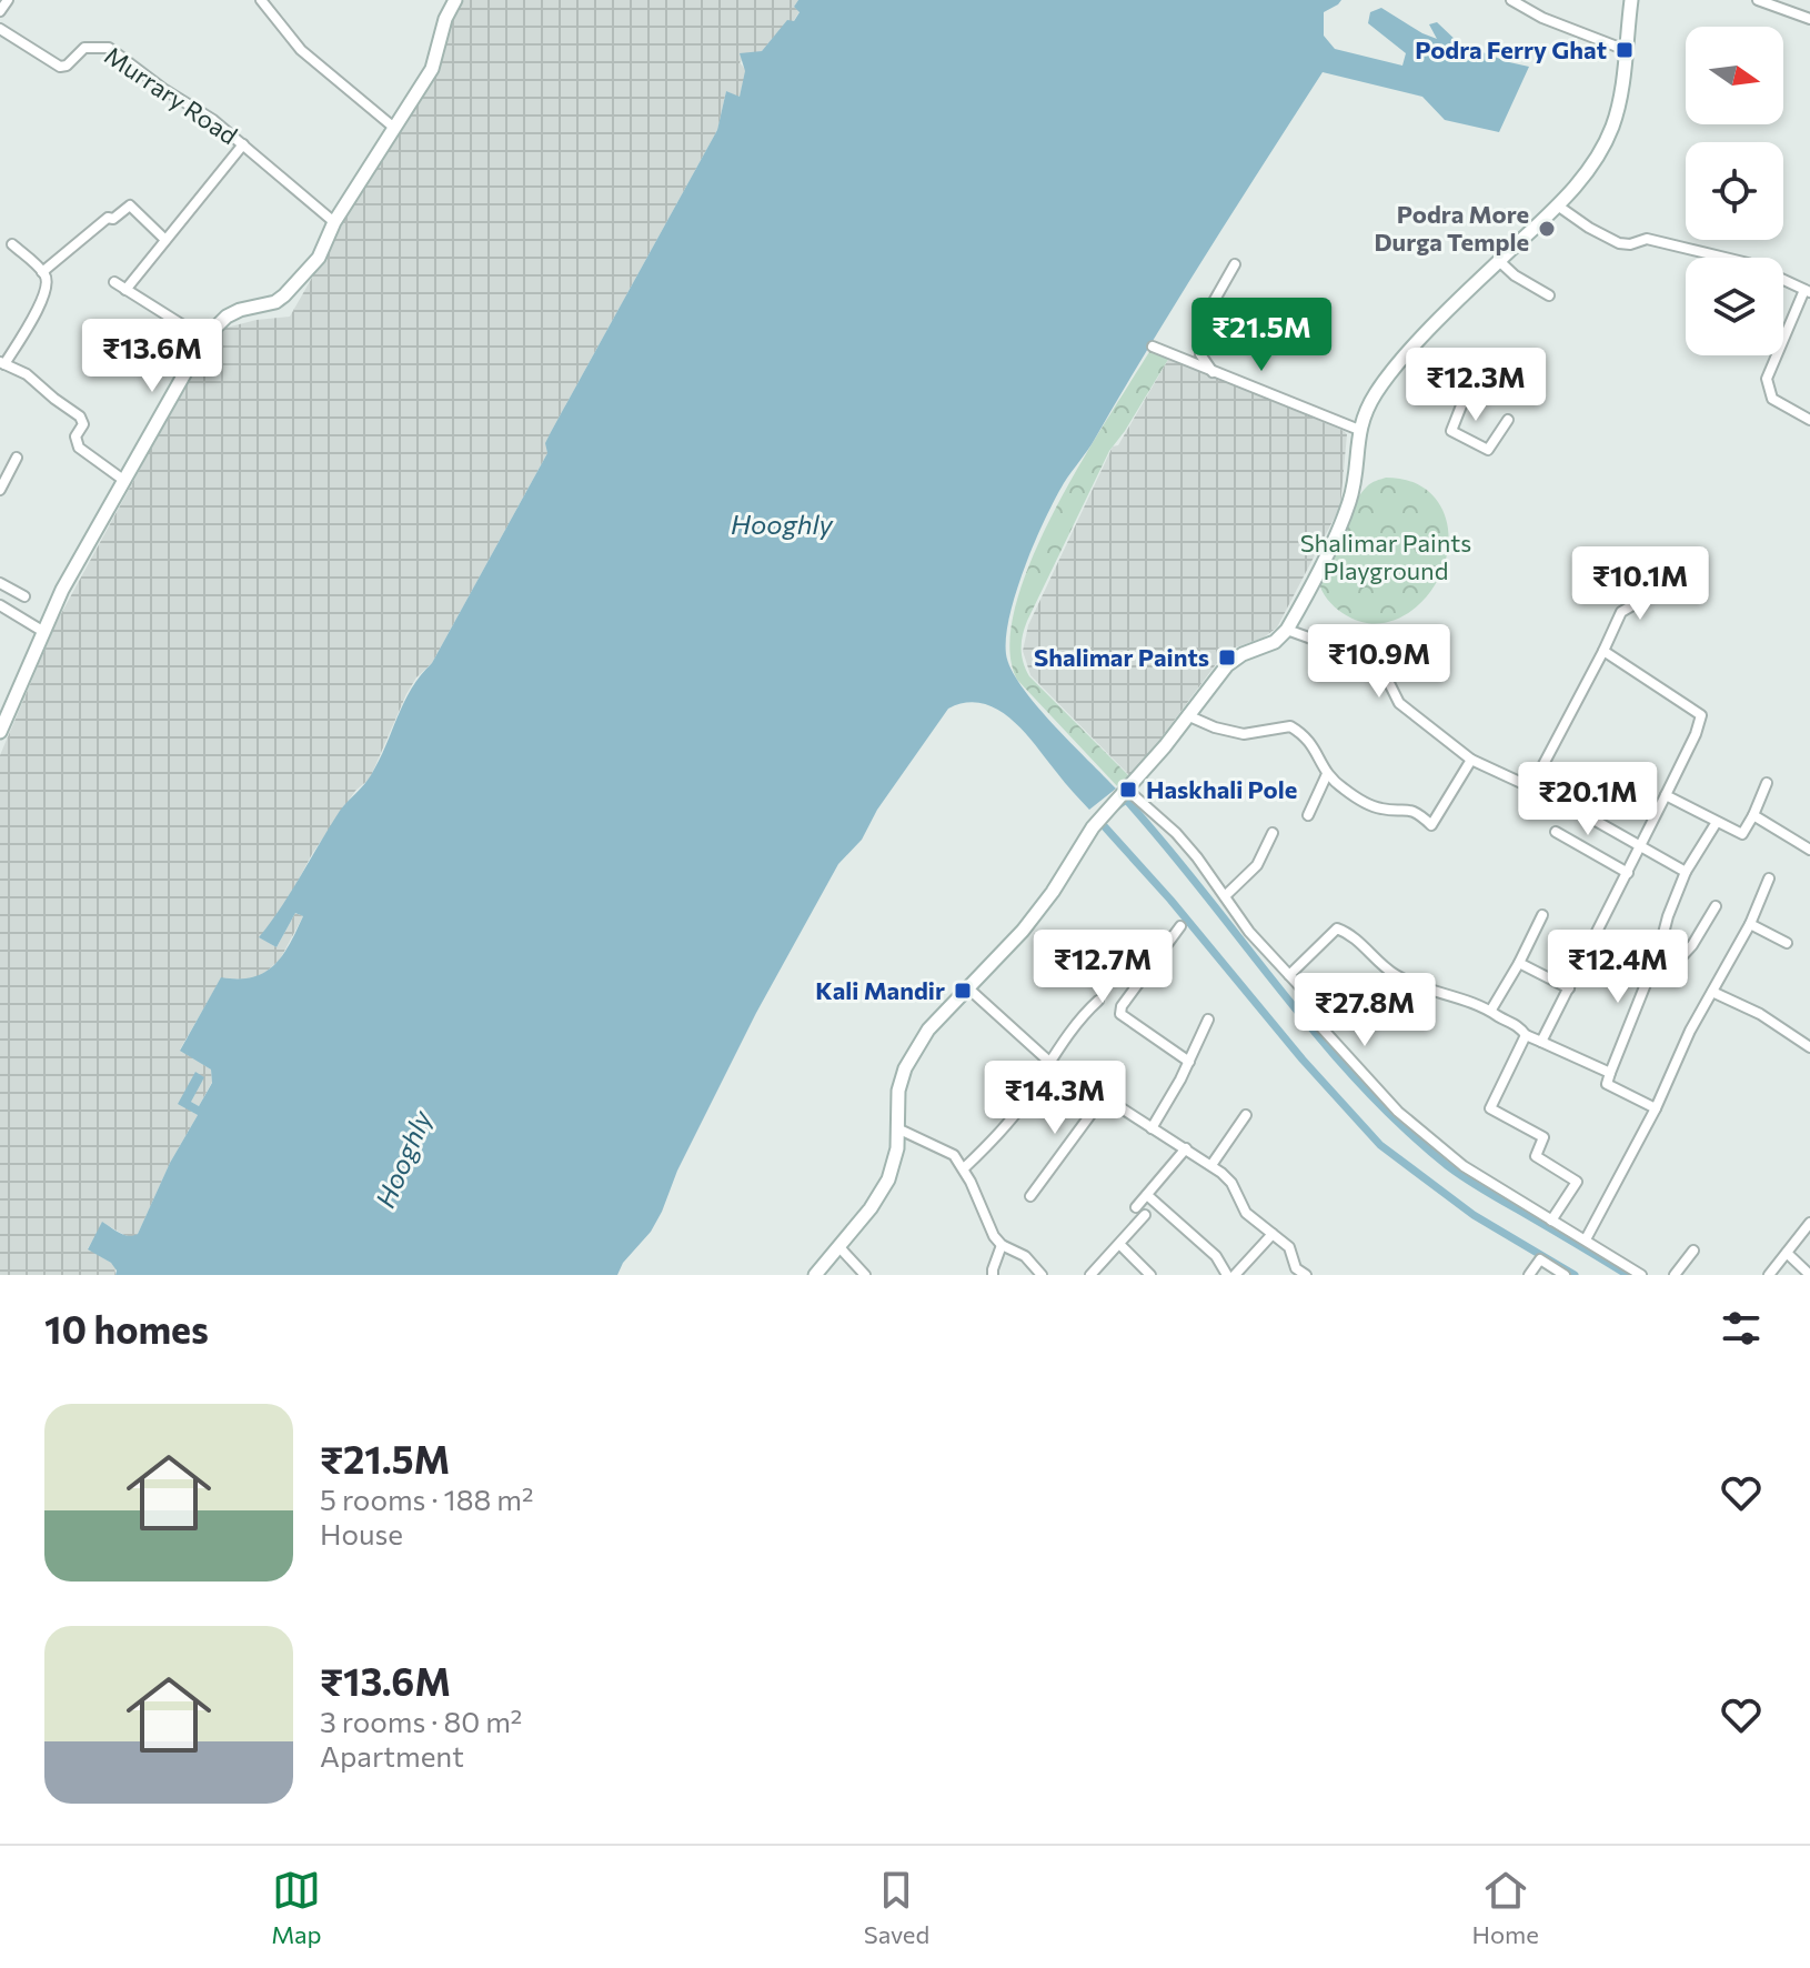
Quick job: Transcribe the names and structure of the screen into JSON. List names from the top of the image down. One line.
{"streets":{"street":["Murrary Road"]},"water":["Hooghly"],"parks":["Shalimar Paints Playground"],"places":{"transit":["Podra Ferry Ghat","Shalimar Paints","Haskhali Pole","Kali Mandir"],"other":["Podra More Durga Temple"]},"north":"right","page":{"price":["₹21.5M","₹13.6M","₹12.3M","₹10.1M","₹10.9M","₹20.1M","₹12.7M","₹12.4M","₹27.8M","₹14.3M"],"heading":"10 homes","list":[{"name":"₹21.5M","note":"5 rooms · 188 m² · House"},{"name":"₹13.6M","note":"3 rooms · 80 m² · Apartment"}],"tabs":["Map","Saved","Home"]}}
